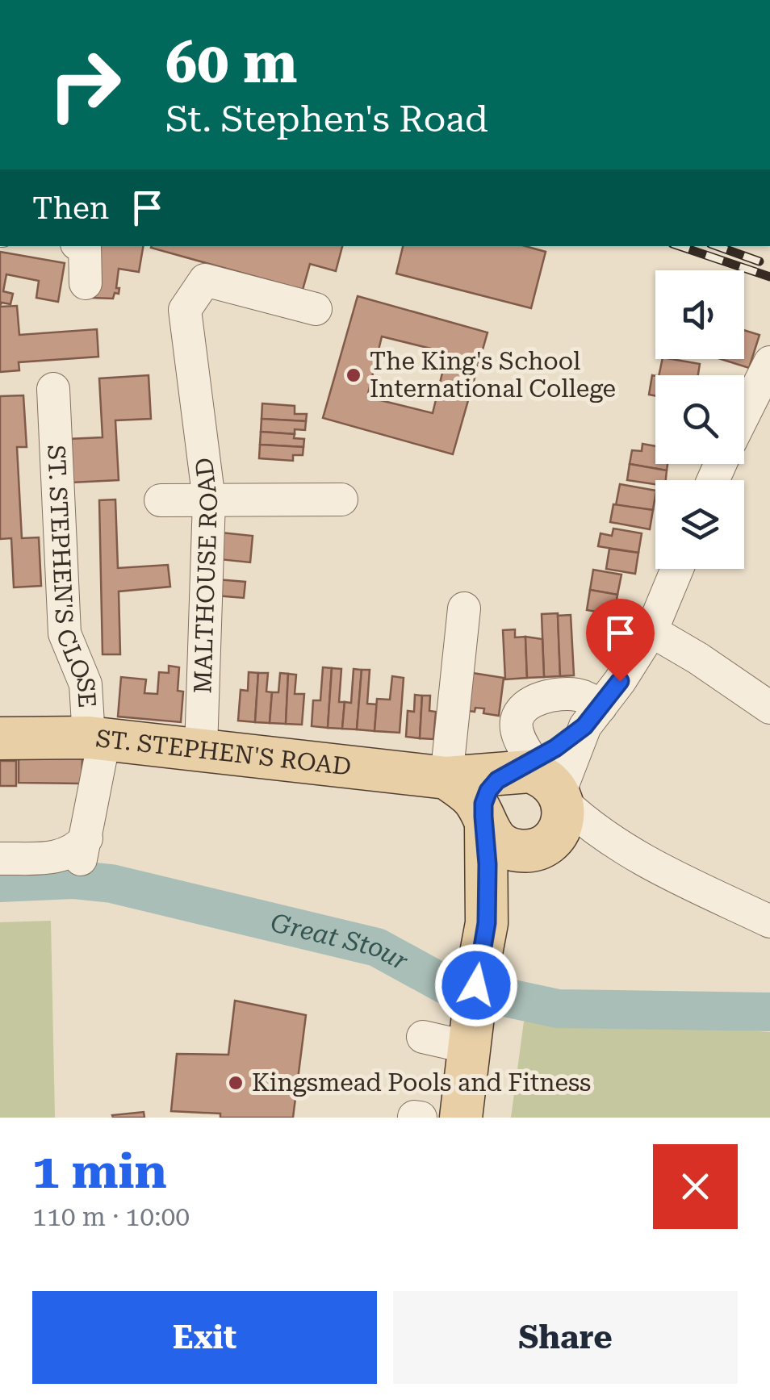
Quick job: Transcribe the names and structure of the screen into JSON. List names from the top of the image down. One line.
{"streets":{"main road":["ST. STEPHEN'S ROAD"],"street":["MALTHOUSE ROAD","ST. STEPHEN'S CLOSE"]},"crossings":[["MALTHOUSE ROAD","ST. STEPHEN'S ROAD"],["ST. STEPHEN'S CLOSE","ST. STEPHEN'S ROAD"]],"water":["Great Stour"],"places":["The King's School International College","Kingsmead Pools and Fitness"],"page":{"turn":["60 m","St. Stephen's Road"],"then":"Then","heading":["1 min","110 m · 10:00"],"buttons":["Exit","Share"]}}
